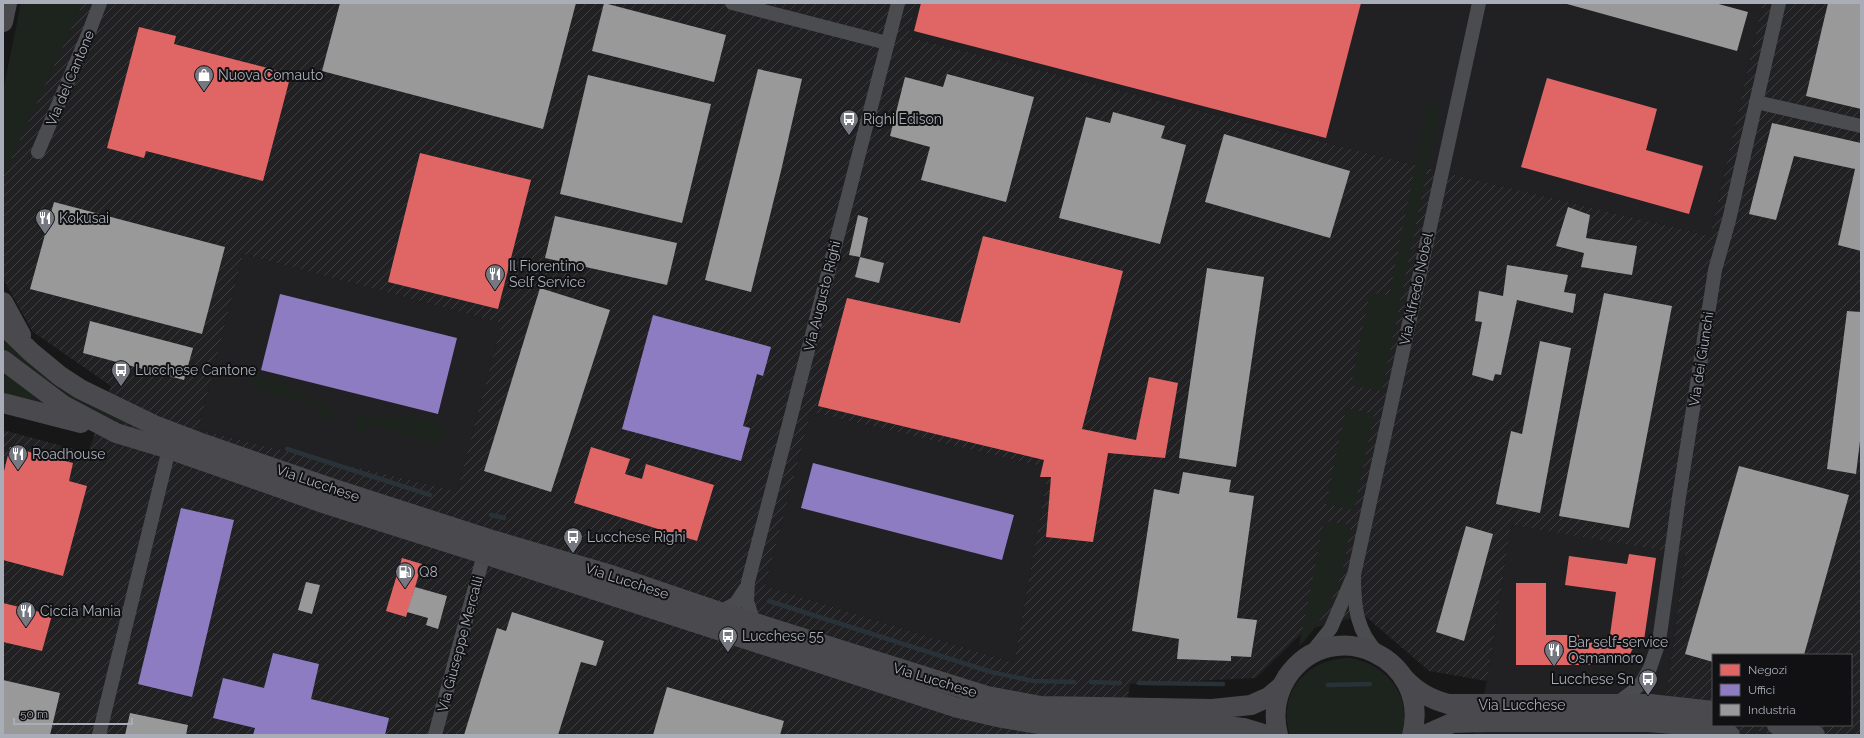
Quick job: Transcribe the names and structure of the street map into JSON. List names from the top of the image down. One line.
{"streets":{"main road":["Via Lucchese"],"street":["Via del Cantone","Via Alfredo Nobel","Via Augusto Righi","Via dei Giunchi","Via Giuseppe Mercalli"]},"crossings":[["Via Alfredo Nobel","Via Lucchese"],["Via Augusto Righi","Via Lucchese"],["Via dei Giunchi","Via Lucchese"],["Via Lucchese","Via Giuseppe Mercalli"]],"places":{"shop":["Nuova Comauto"],"bus stop":["Righi Edison","Lucchese Cantone","Lucchese Righi","Lucchese 55","Lucchese Sn"],"restaurant":["Kokusai","Il Fiorentino Self Service","Roadhouse","Ciccia Mania","Bar self-service Osmannoro"],"fuel station":["Q8"]},"legend":["Negozi","Uffici","Industria"],"scale_bar":"50 m"}
